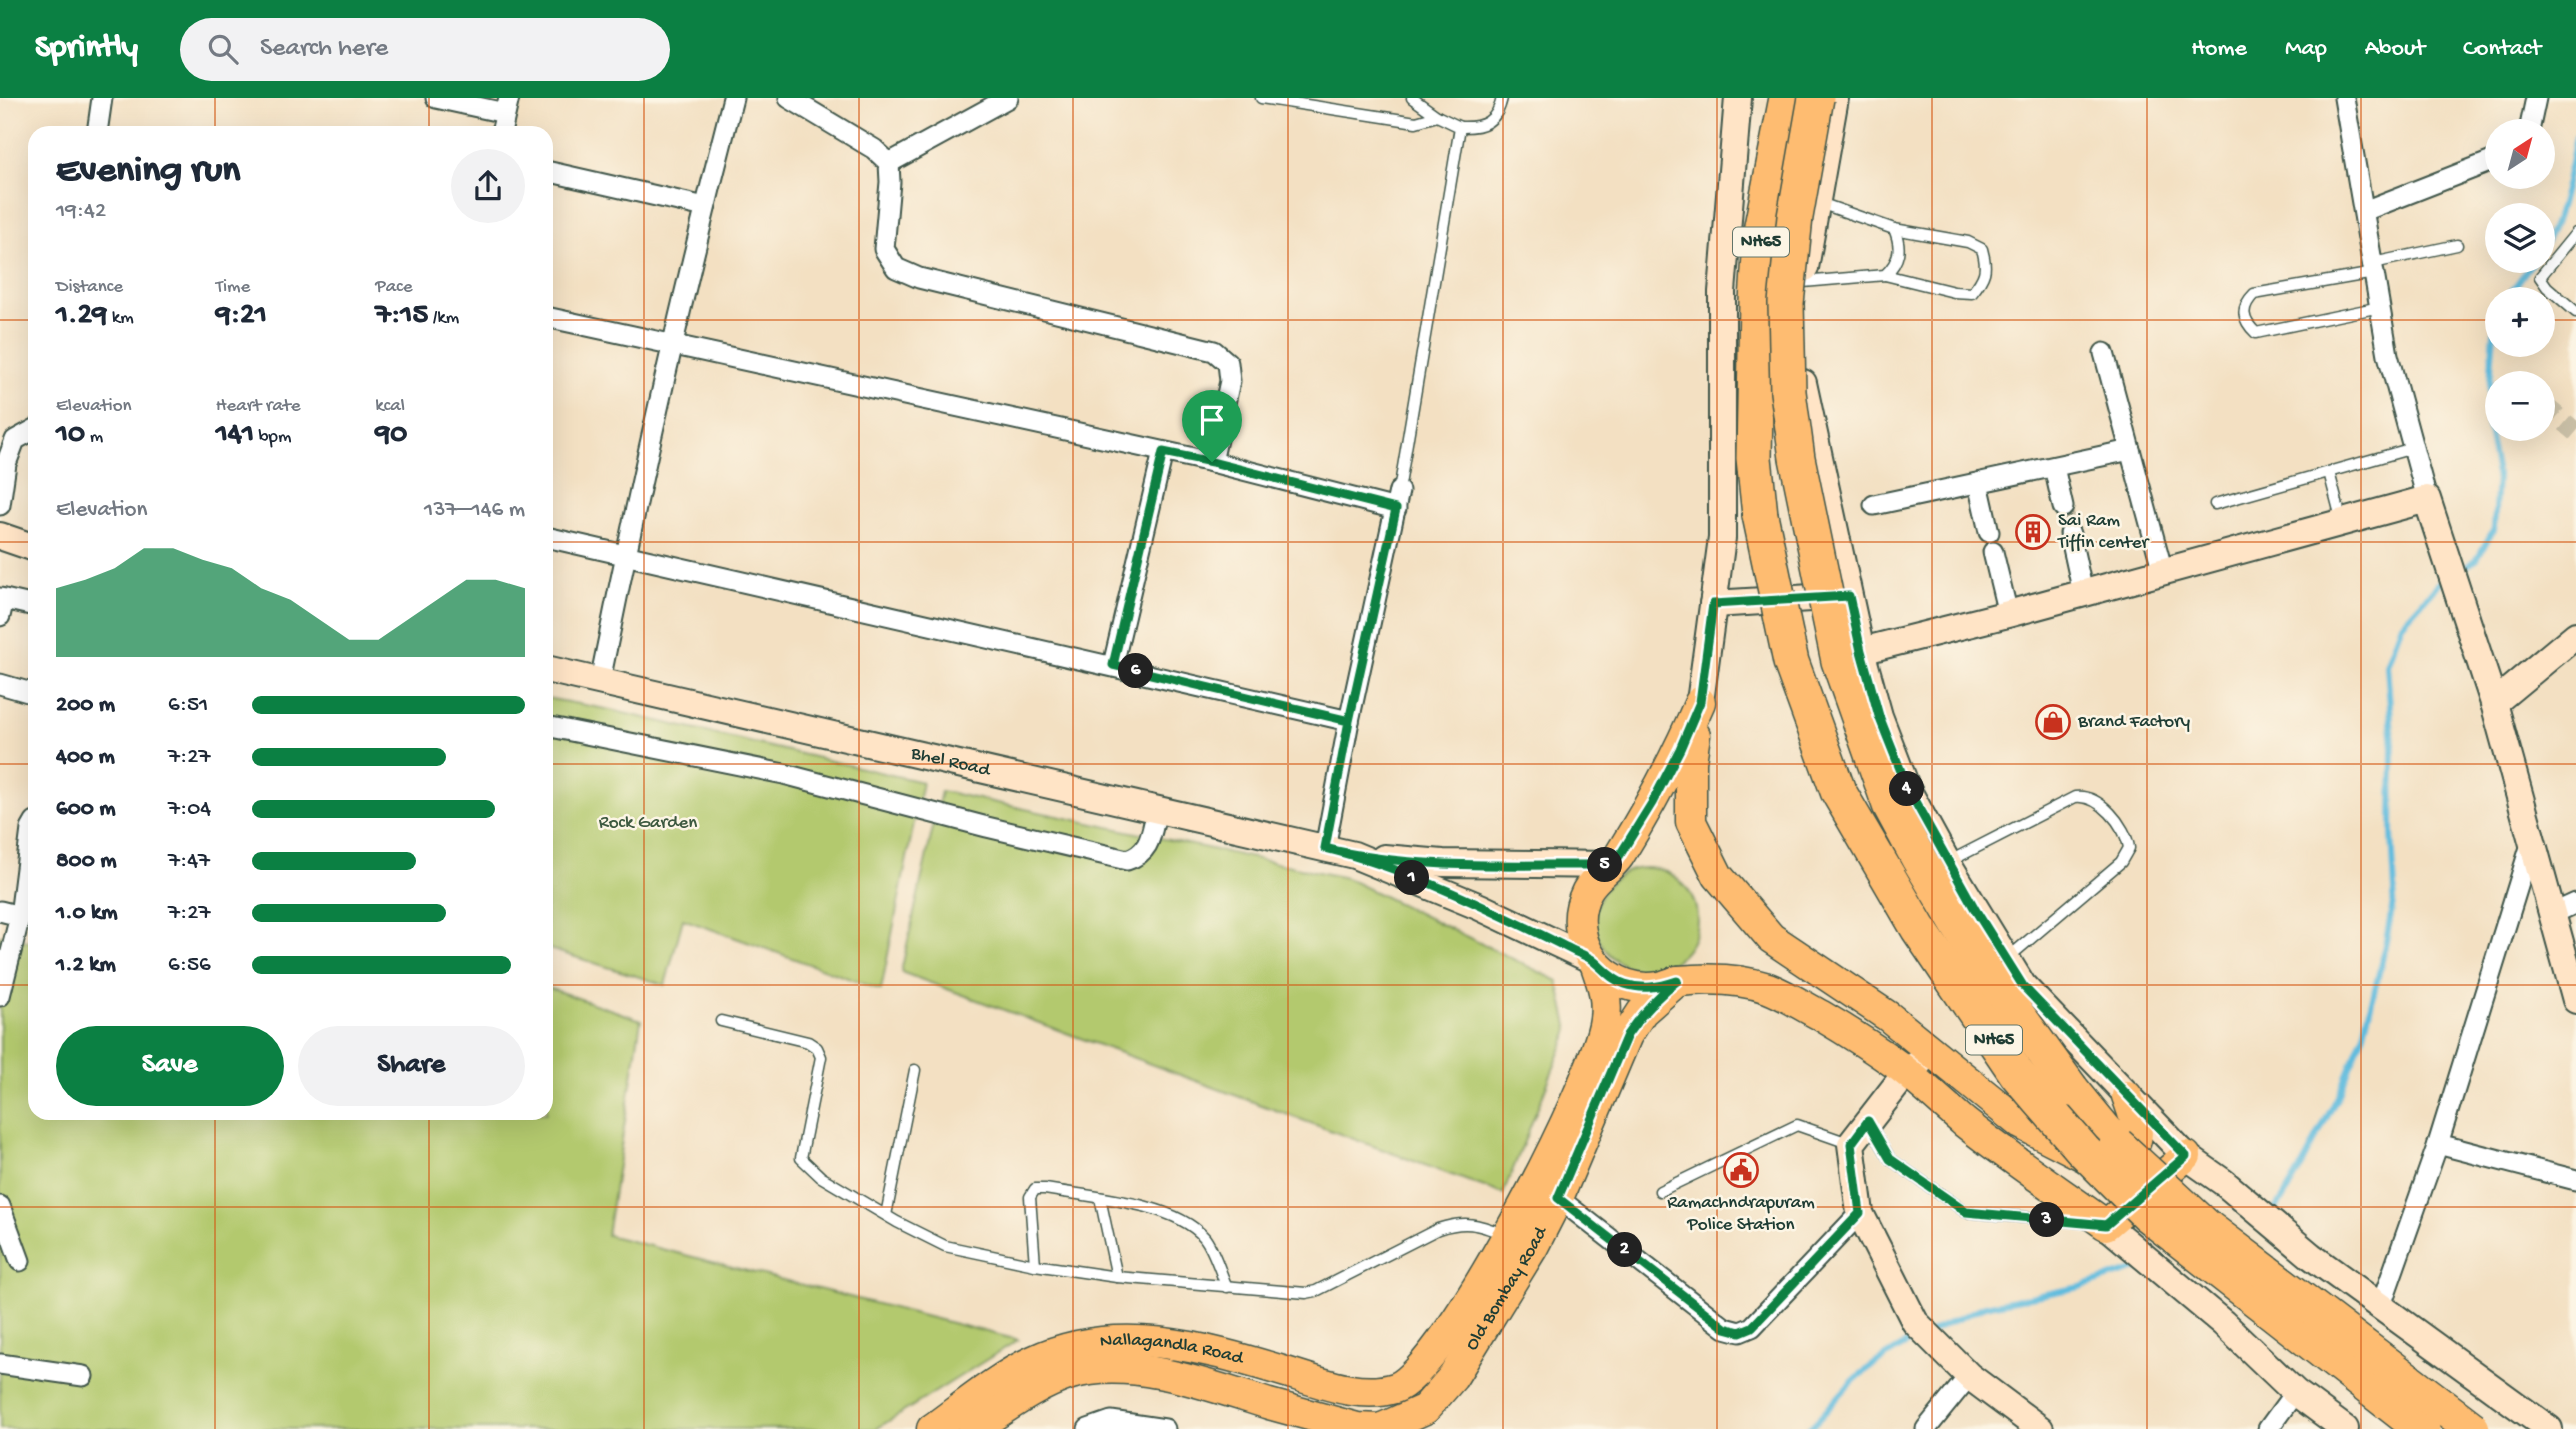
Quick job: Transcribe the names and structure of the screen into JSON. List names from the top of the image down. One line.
{"streets":{"highway":["NH65"],"main road":["Old Bombay Road","Nallagandla Road"],"street":["Bhel Road"]},"crossings":[["Old Bombay Road","Nallagandla Road"]],"parks":["Rock Garden"],"places":{"building":["Sai Ram Tiffin center"],"shop":["Brand Factory"],"public building":["Ramachndrapuram Police Station"]},"north":"top right","page":{"header":"Sprintly","search":"Search here","nav":["Home","Map","About","Contact"],"map_buttons":["+","−"],"heading":["Evening run","19:42"],"stats":[["Distance","1.29 km"],["Time","9:21"],["Pace","7:15 /km"],["Elevation","10 m"],["Heart rate","141 bpm"],["kcal","90"]],"chart":["Elevation","137–146 m"],"pins":["6","4","5","1","3","2"],"list":[{"name":"200 m","note":"6:51"},{"name":"400 m","note":"7:27"},{"name":"600 m","note":"7:04"},{"name":"800 m","note":"7:47"},{"name":"1.0 km","note":"7:27"},{"name":"1.2 km","note":"6:56"}],"buttons":["Save","Share"]}}
